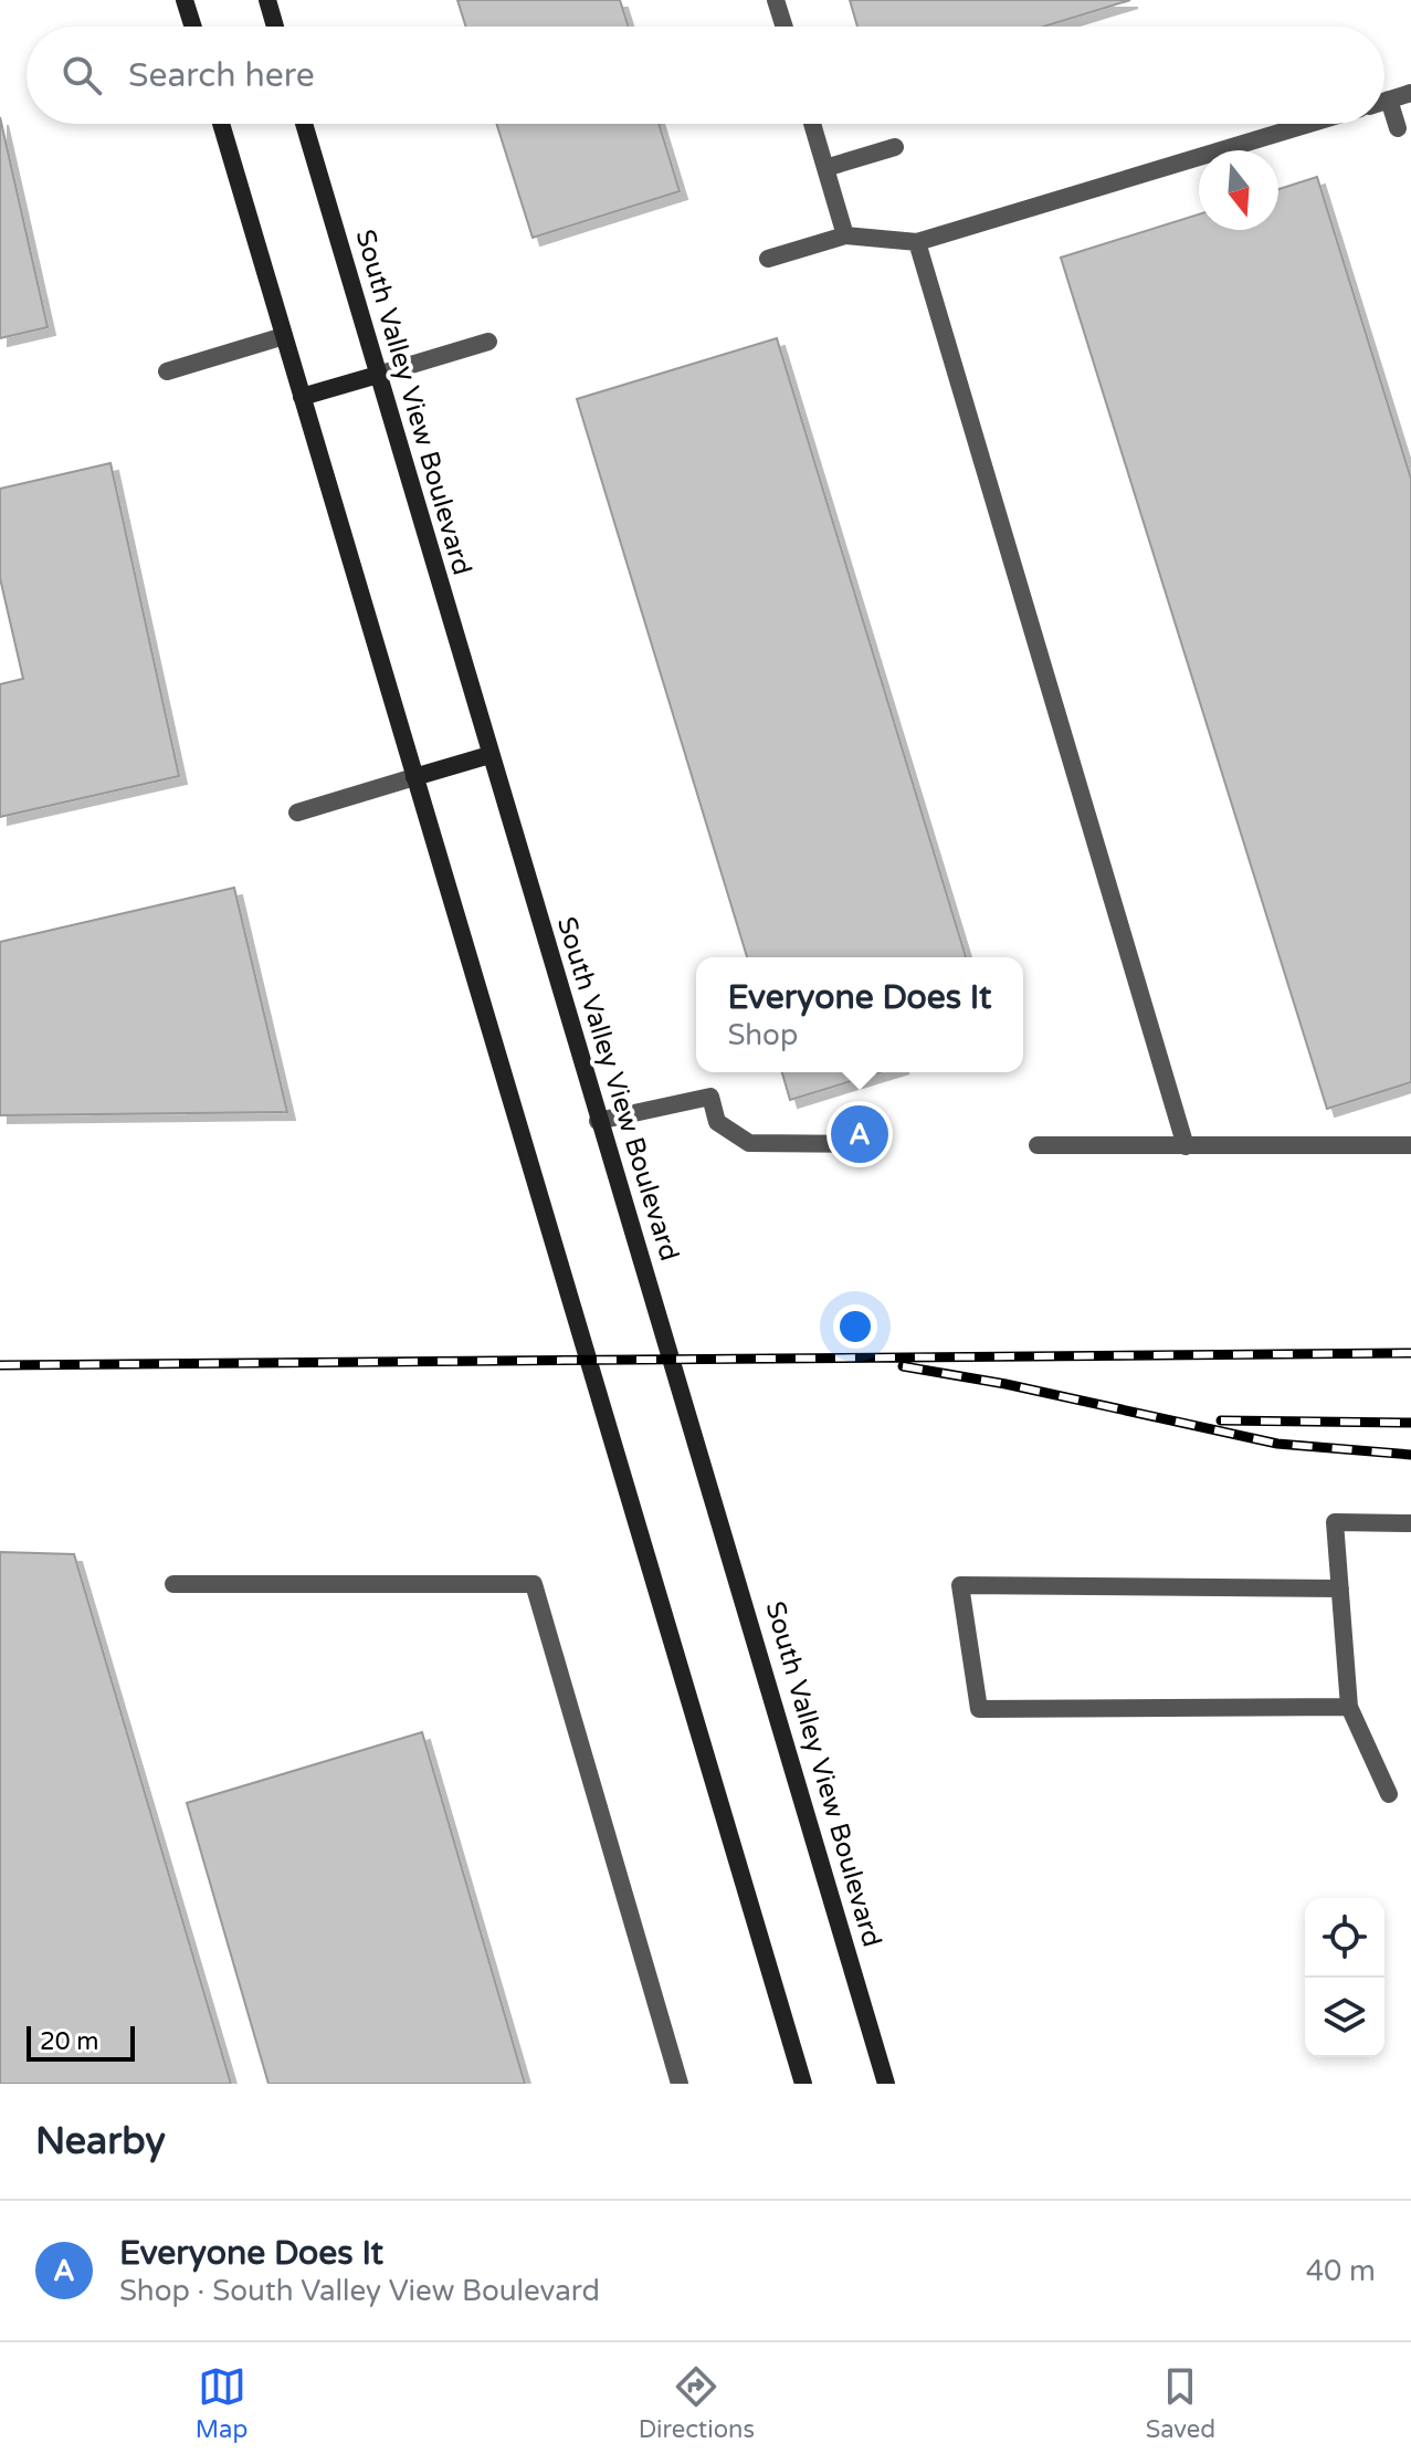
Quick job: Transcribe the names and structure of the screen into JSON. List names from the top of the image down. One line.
{"streets":{"main road":["South Valley View Boulevard"]},"scale_bar":"20 m","north":"bottom","page":{"search":"Search here","popup":["Everyone Does It","Shop"],"pins":"A","scale":"20 m","heading":"Nearby","list":[{"mark":"A","name":"Everyone Does It","note":"Shop · South Valley View Boulevard","value":"40 m"}],"nav":["Map","Directions","Saved"]}}
